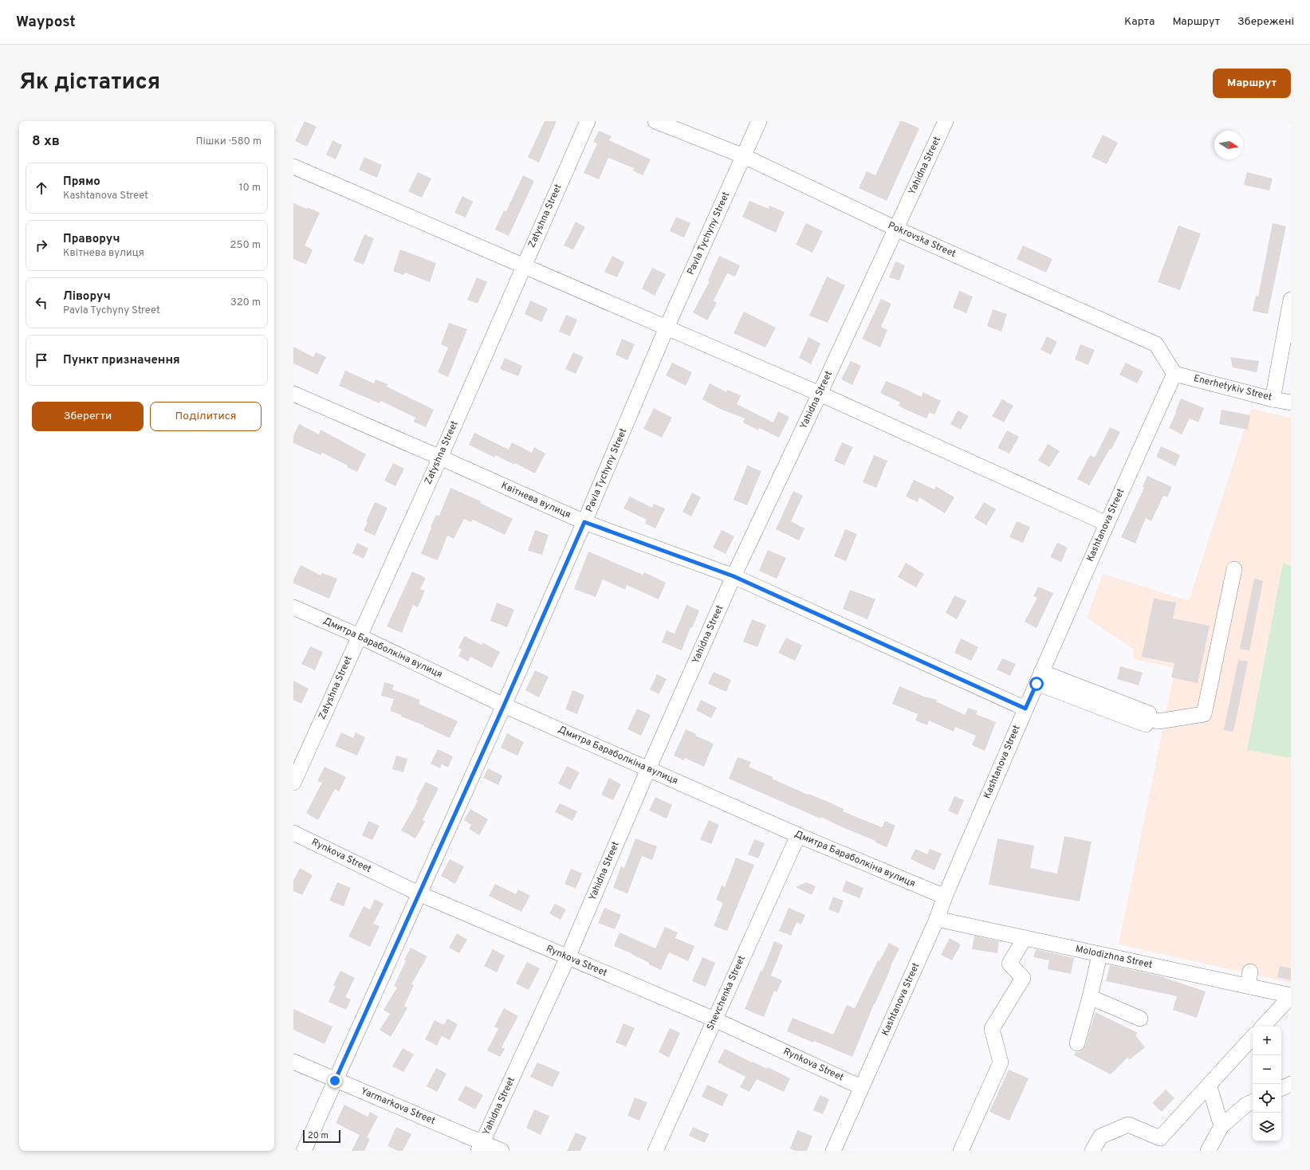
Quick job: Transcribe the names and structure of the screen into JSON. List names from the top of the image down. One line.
{"streets":{"street":["Yahidna Street","Zatyshna Street","Pavla Tychyny Street","Pokrovska Street","Enerhetykiv Street","Квітнева вулиця","Kashtanova Street","Дмитра Бараболкіна вулиця","Rynkova Street","Molodizhna Street","Shevchenka Street","Yarmarkova Street"]},"crossings":[["Yahidna Street","Pokrovska Street"],["Yahidna Street","Квітнева вулиця"],["Yahidna Street","Дмитра Бараболкіна вулиця"],["Yahidna Street","Rynkova Street"],["Yahidna Street","Yarmarkova Street"],["Zatyshna Street","Квітнева вулиця"],["Zatyshna Street","Дмитра Бараболкіна вулиця"],["Pavla Tychyny Street","Pokrovska Street"],["Pavla Tychyny Street","Квітнева вулиця"],["Pavla Tychyny Street","Дмитра Бараболкіна вулиця"],["Pavla Tychyny Street","Rynkova Street"],["Pavla Tychyny Street","Yarmarkova Street"],["Pokrovska Street","Enerhetykiv Street"],["Pokrovska Street","Kashtanova Street"],["Enerhetykiv Street","Kashtanova Street"],["Квітнева вулиця","Kashtanova Street"],["Kashtanova Street","Дмитра Бараболкіна вулиця"],["Kashtanova Street","Rynkova Street"],["Kashtanova Street","Molodizhna Street"],["Дмитра Бараболкіна вулиця","Shevchenka Street"],["Rynkova Street","Shevchenka Street"]],"scale_bar":"20 m","north":"right","page":{"header":"Waypost","nav":["Карта","Маршрут","Збережені"],"title":"Як дістатися","buttons":["Маршрут",["Зберегти","Поділитися"]],"heading":["8 хв","Пішки · 580 m"],"list":[["Прямо","Kashtanova Street","10 m"],["Праворуч","Квітнева вулиця","250 m"],["Ліворуч","Pavla Tychyny Street","320 m"],"Пункт призначення"],"map_buttons":["+","−"],"scale":"20 m"}}
